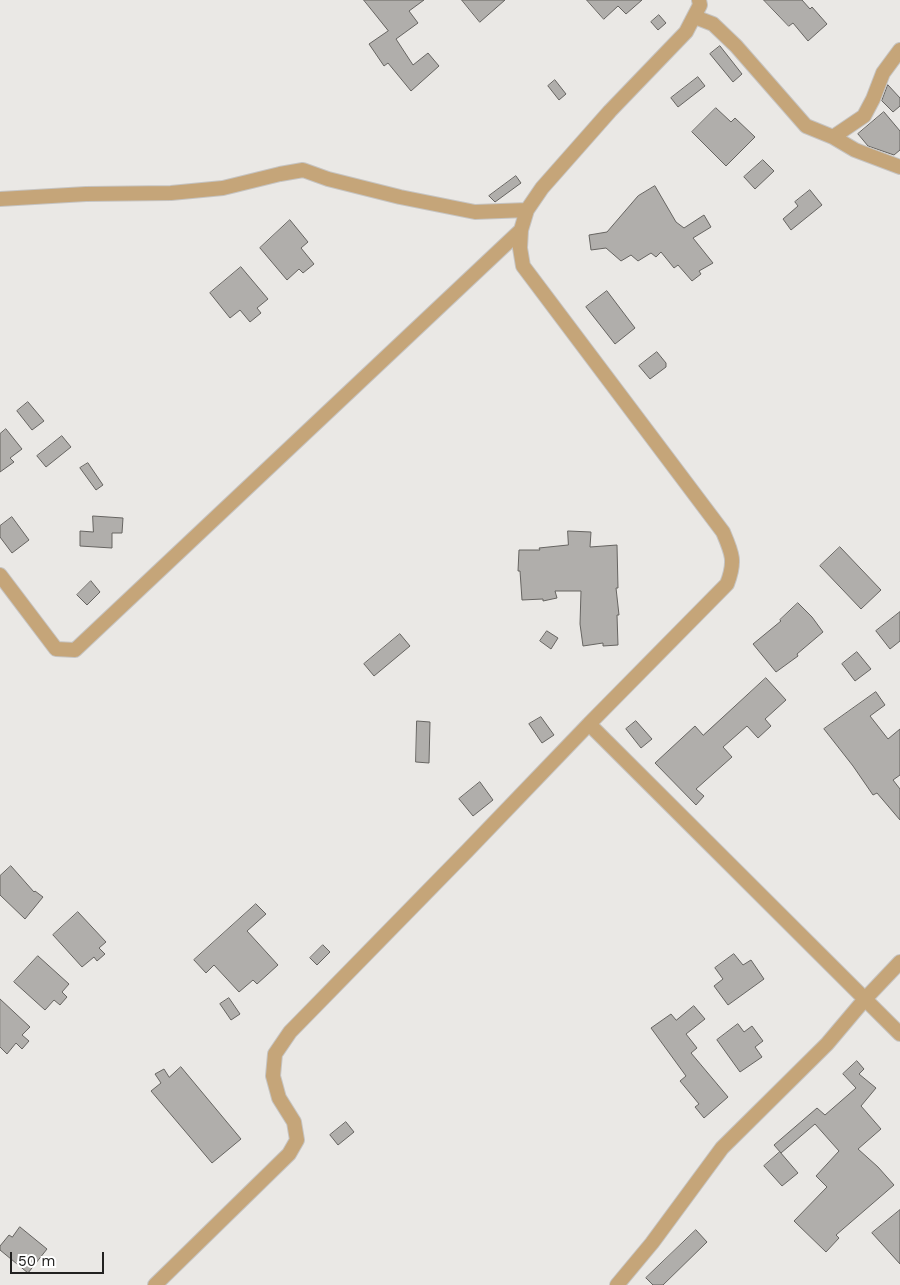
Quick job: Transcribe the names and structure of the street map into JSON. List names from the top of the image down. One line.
{"scale_bar":"50 m"}
